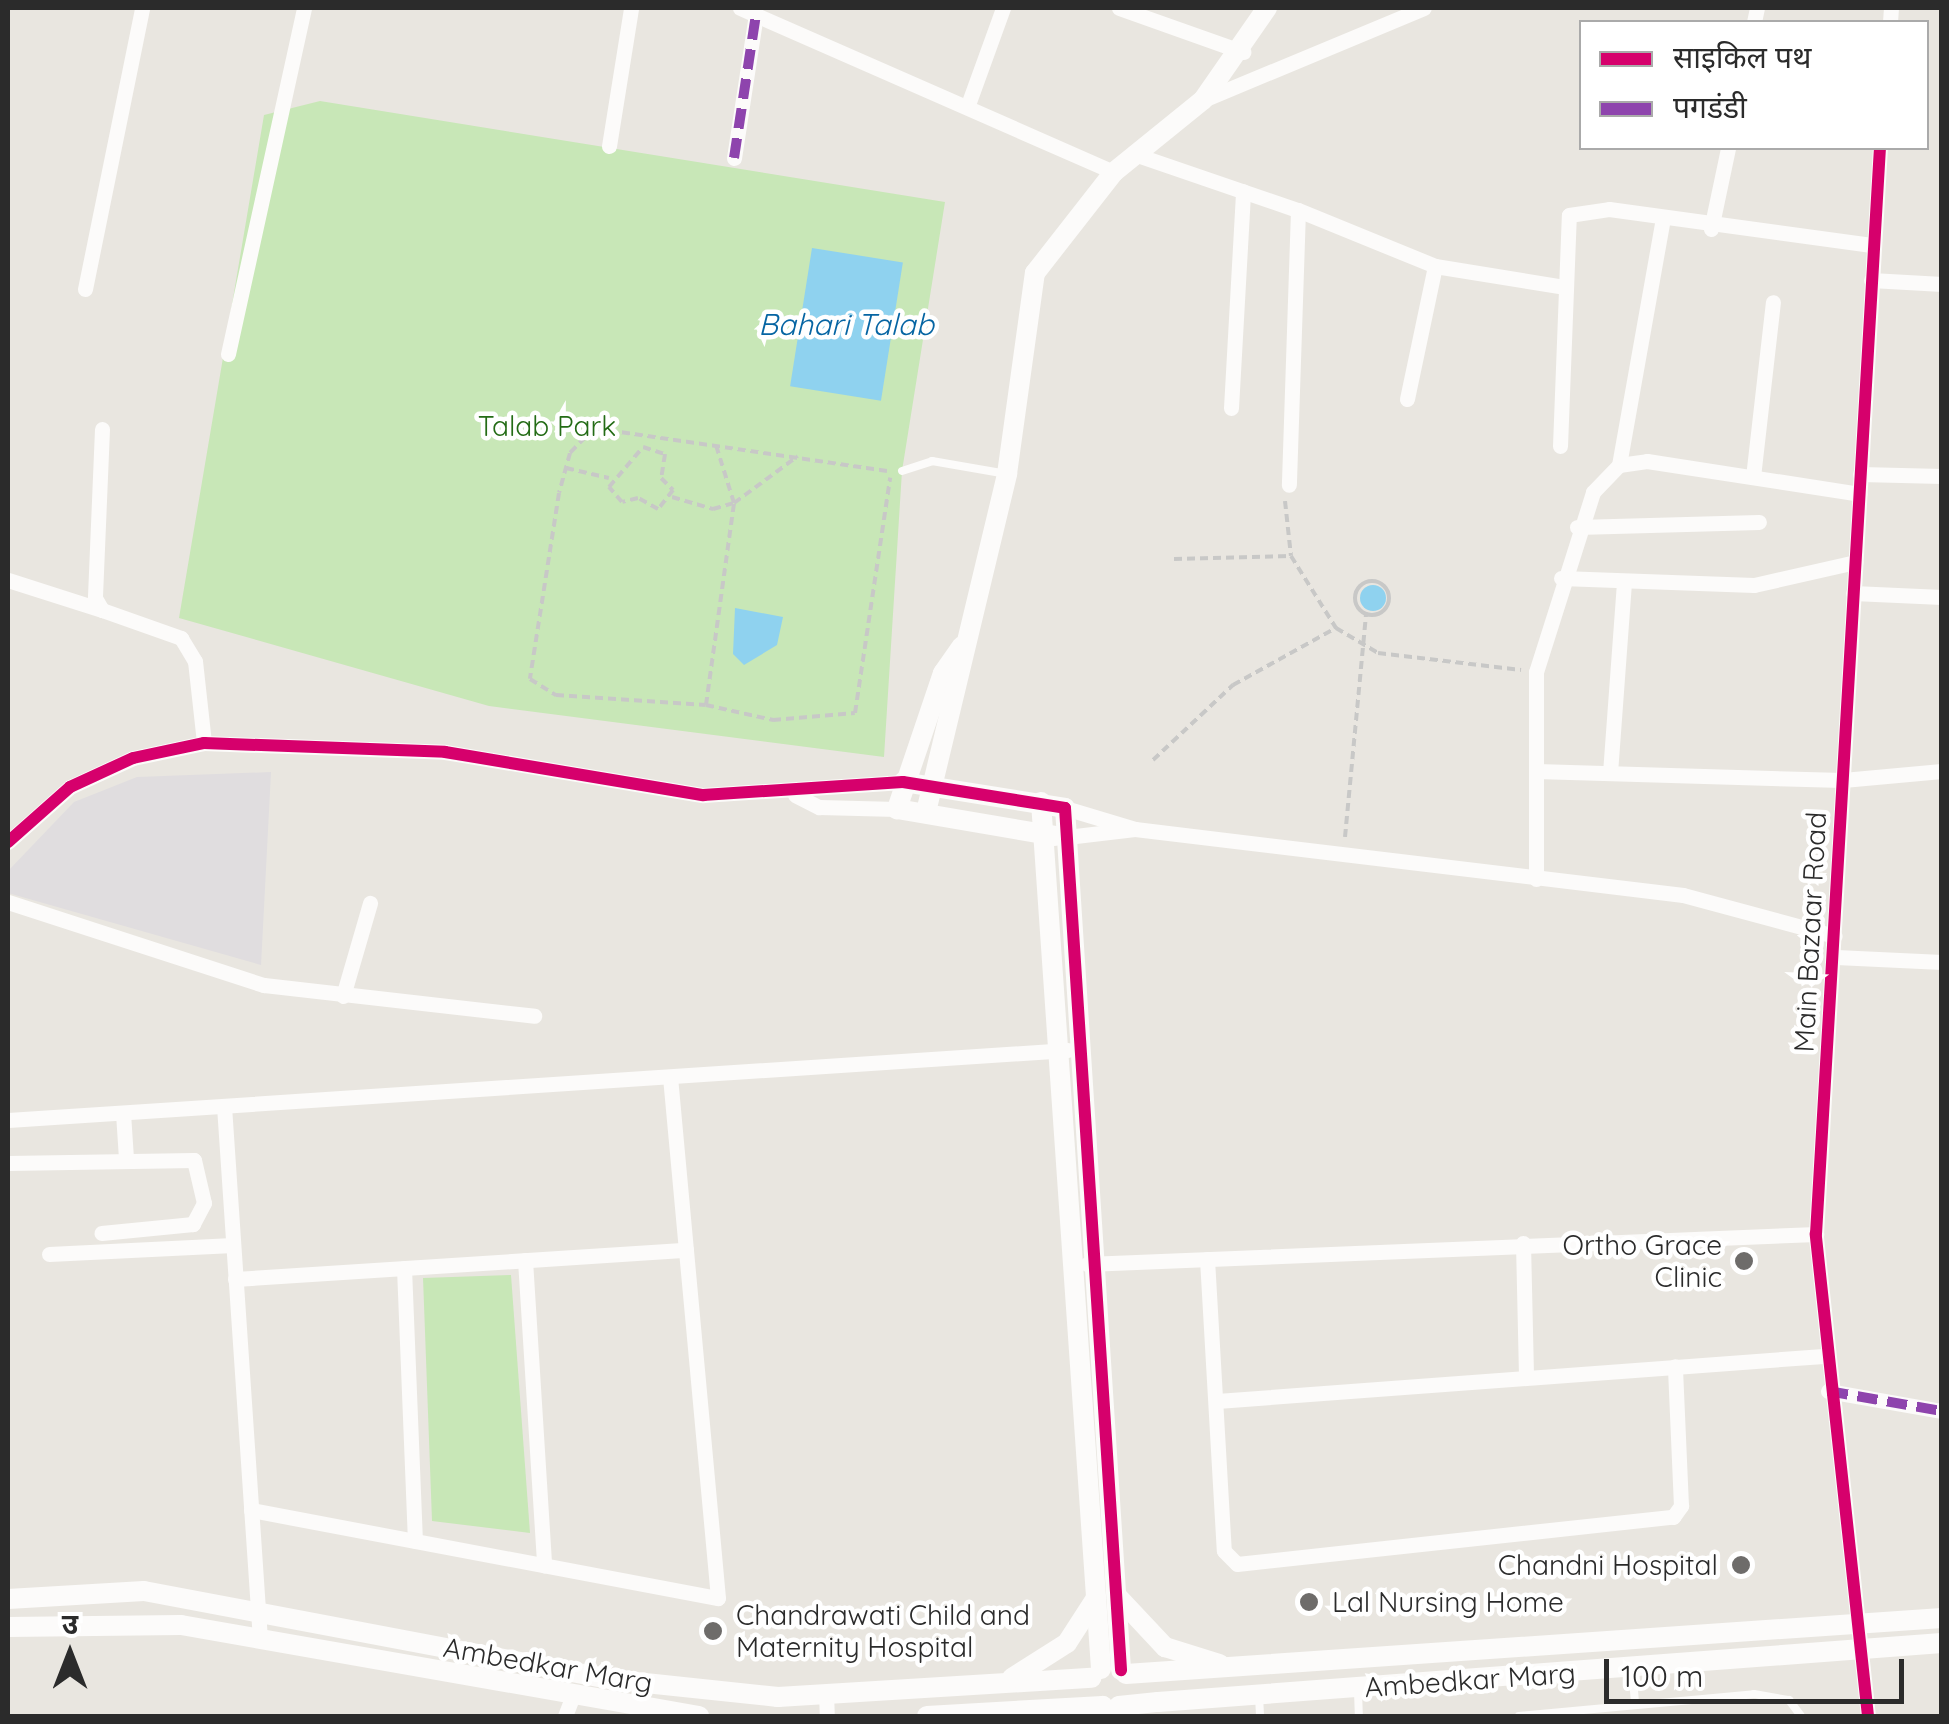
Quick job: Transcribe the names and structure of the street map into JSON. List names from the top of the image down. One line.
{"streets":{"street":["Main Bazaar Road","Ambedkar Marg"]},"crossings":[["Main Bazaar Road","Ambedkar Marg"]],"water":["Bahari Talab"],"parks":["Talab Park"],"places":["Ortho Grace Clinic","Chandni Hospital","Lal Nursing Home","Chandrawati Child and Maternity Hospital"],"legend":["साइकिल पथ","पगडंडी"],"scale_bar":"100 m","north":"top"}
